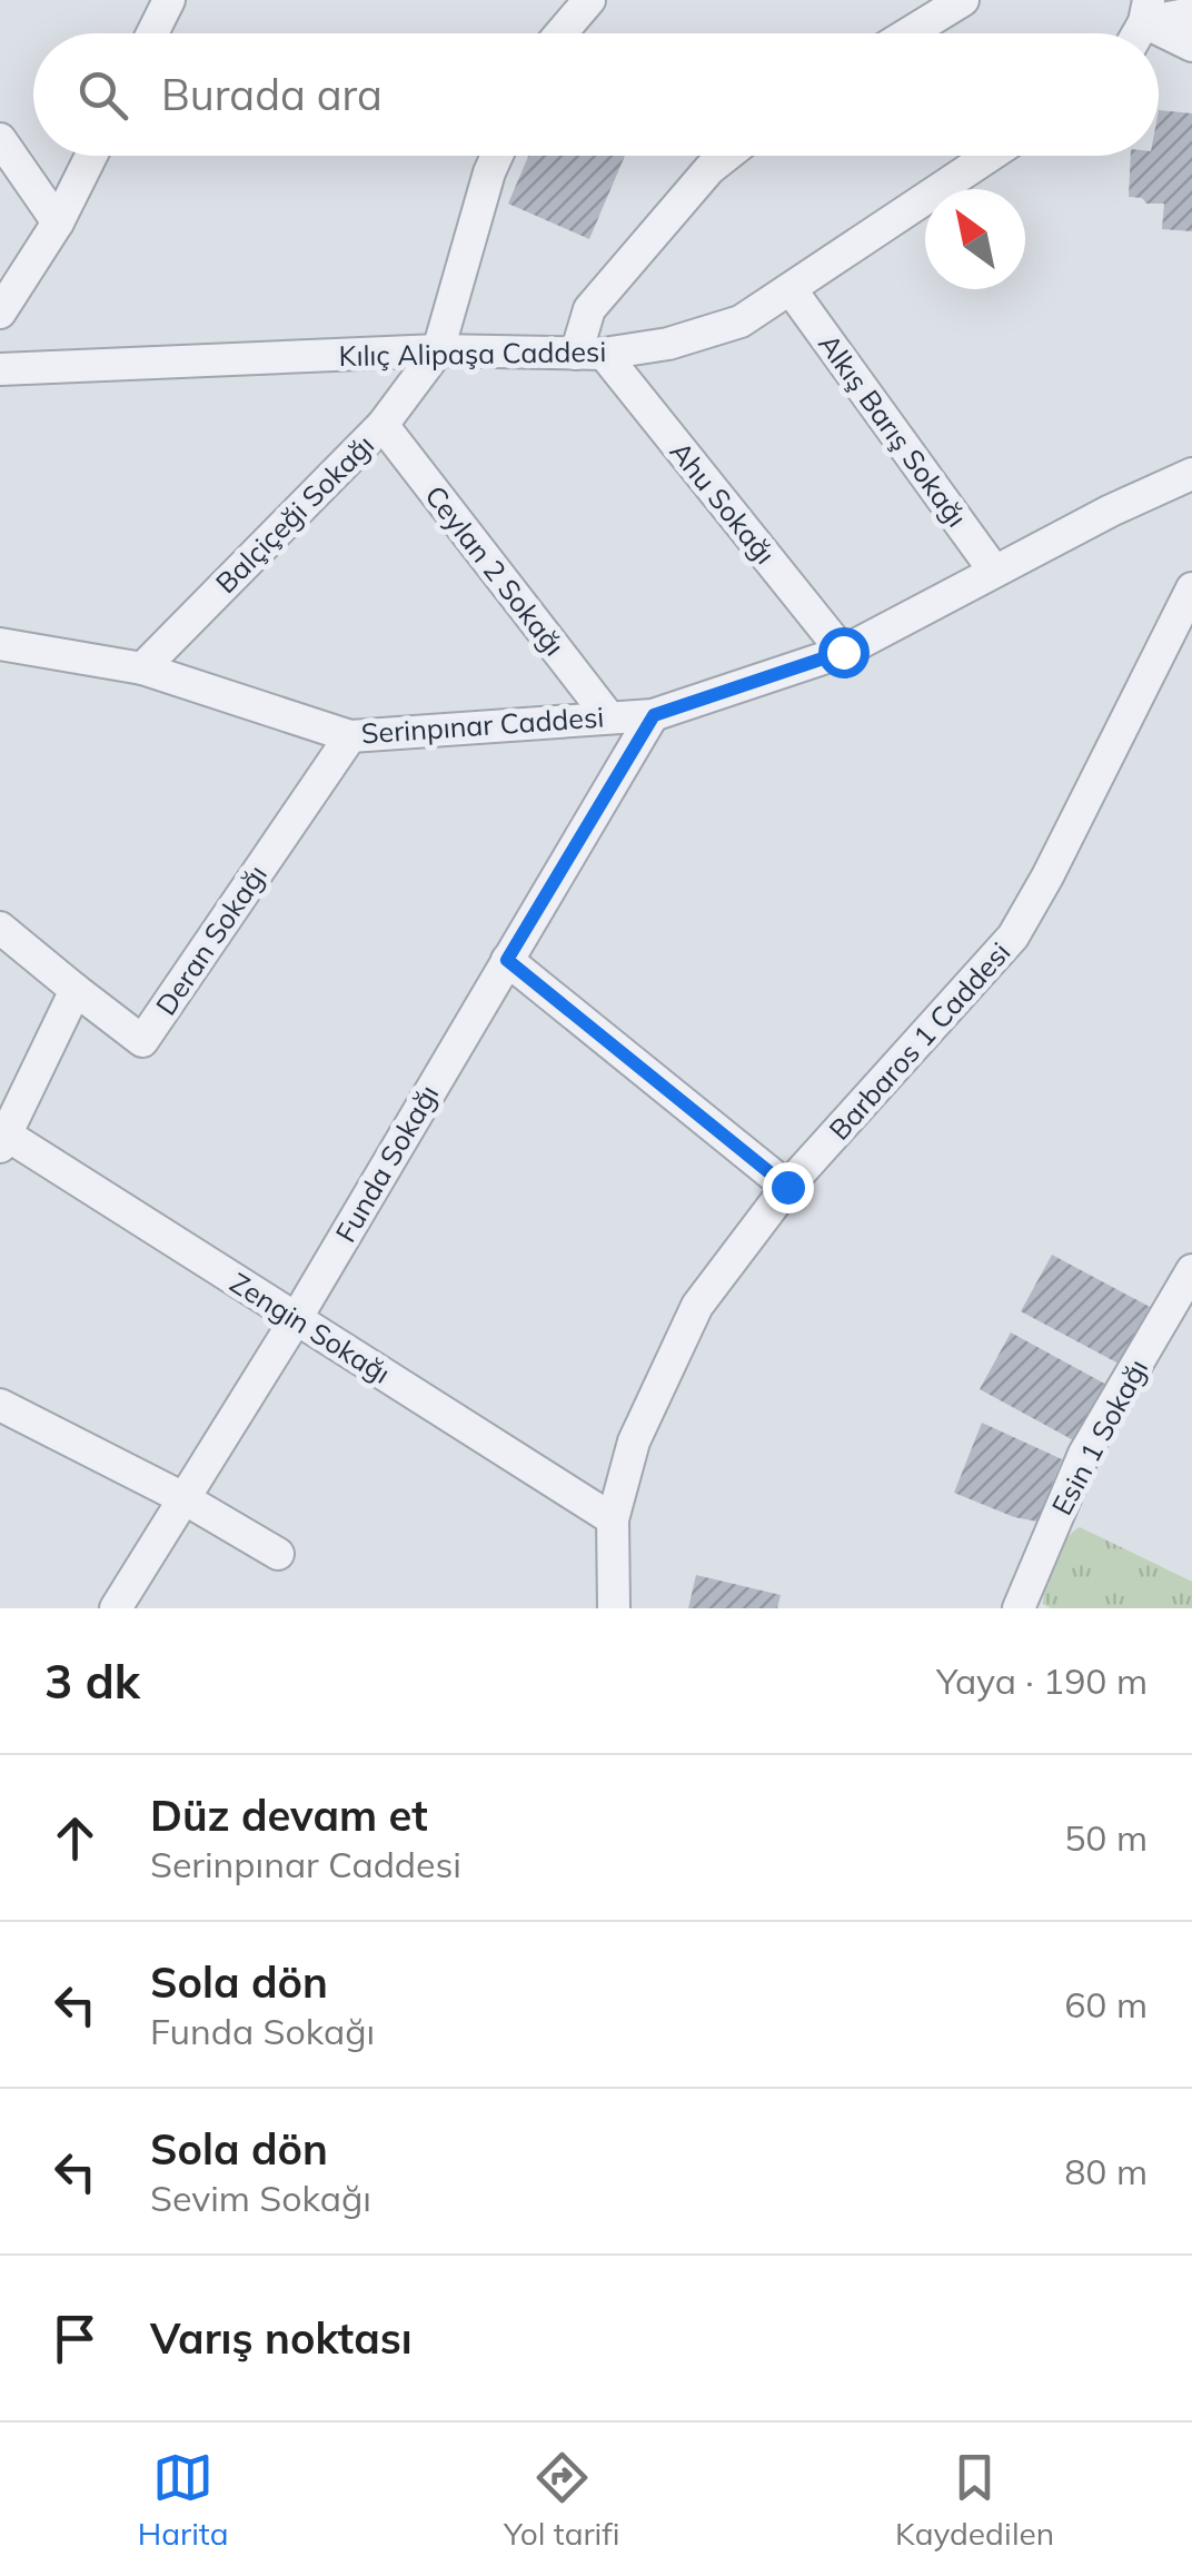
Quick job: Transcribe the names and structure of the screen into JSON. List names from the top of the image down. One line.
{"streets":{"street":["Kılıç Alipaşa Caddesi","Alkış Barış Sokağı","Ahu Sokağı","Balçiçeği Sokağı","Ceylan 2 Sokağı","Serinpınar Caddesi","Deran Sokağı","Barbaros 1 Caddesi","Funda Sokağı","Zengin Sokağı","Esin 1 Sokağı"]},"crossings":[["Kılıç Alipaşa Caddesi","Alkış Barış Sokağı"],["Kılıç Alipaşa Caddesi","Ahu Sokağı"],["Kılıç Alipaşa Caddesi","Balçiçeği Sokağı"],["Alkış Barış Sokağı","Serinpınar Caddesi"],["Ahu Sokağı","Serinpınar Caddesi"],["Balçiçeği Sokağı","Ceylan 2 Sokağı"],["Balçiçeği Sokağı","Serinpınar Caddesi"],["Ceylan 2 Sokağı","Serinpınar Caddesi"],["Serinpınar Caddesi","Deran Sokağı"],["Serinpınar Caddesi","Funda Sokağı"],["Barbaros 1 Caddesi","Zengin Sokağı"],["Funda Sokağı","Zengin Sokağı"]],"north":"top left","page":{"search":"Burada ara","heading":["3 dk","Yaya · 190 m"],"list":[["Düz devam et","Serinpınar Caddesi","50 m"],["Sola dön","Funda Sokağı","60 m"],["Sola dön","Sevim Sokağı","80 m"],"Varış noktası"],"nav":["Harita","Yol tarifi","Kaydedilen"]}}
